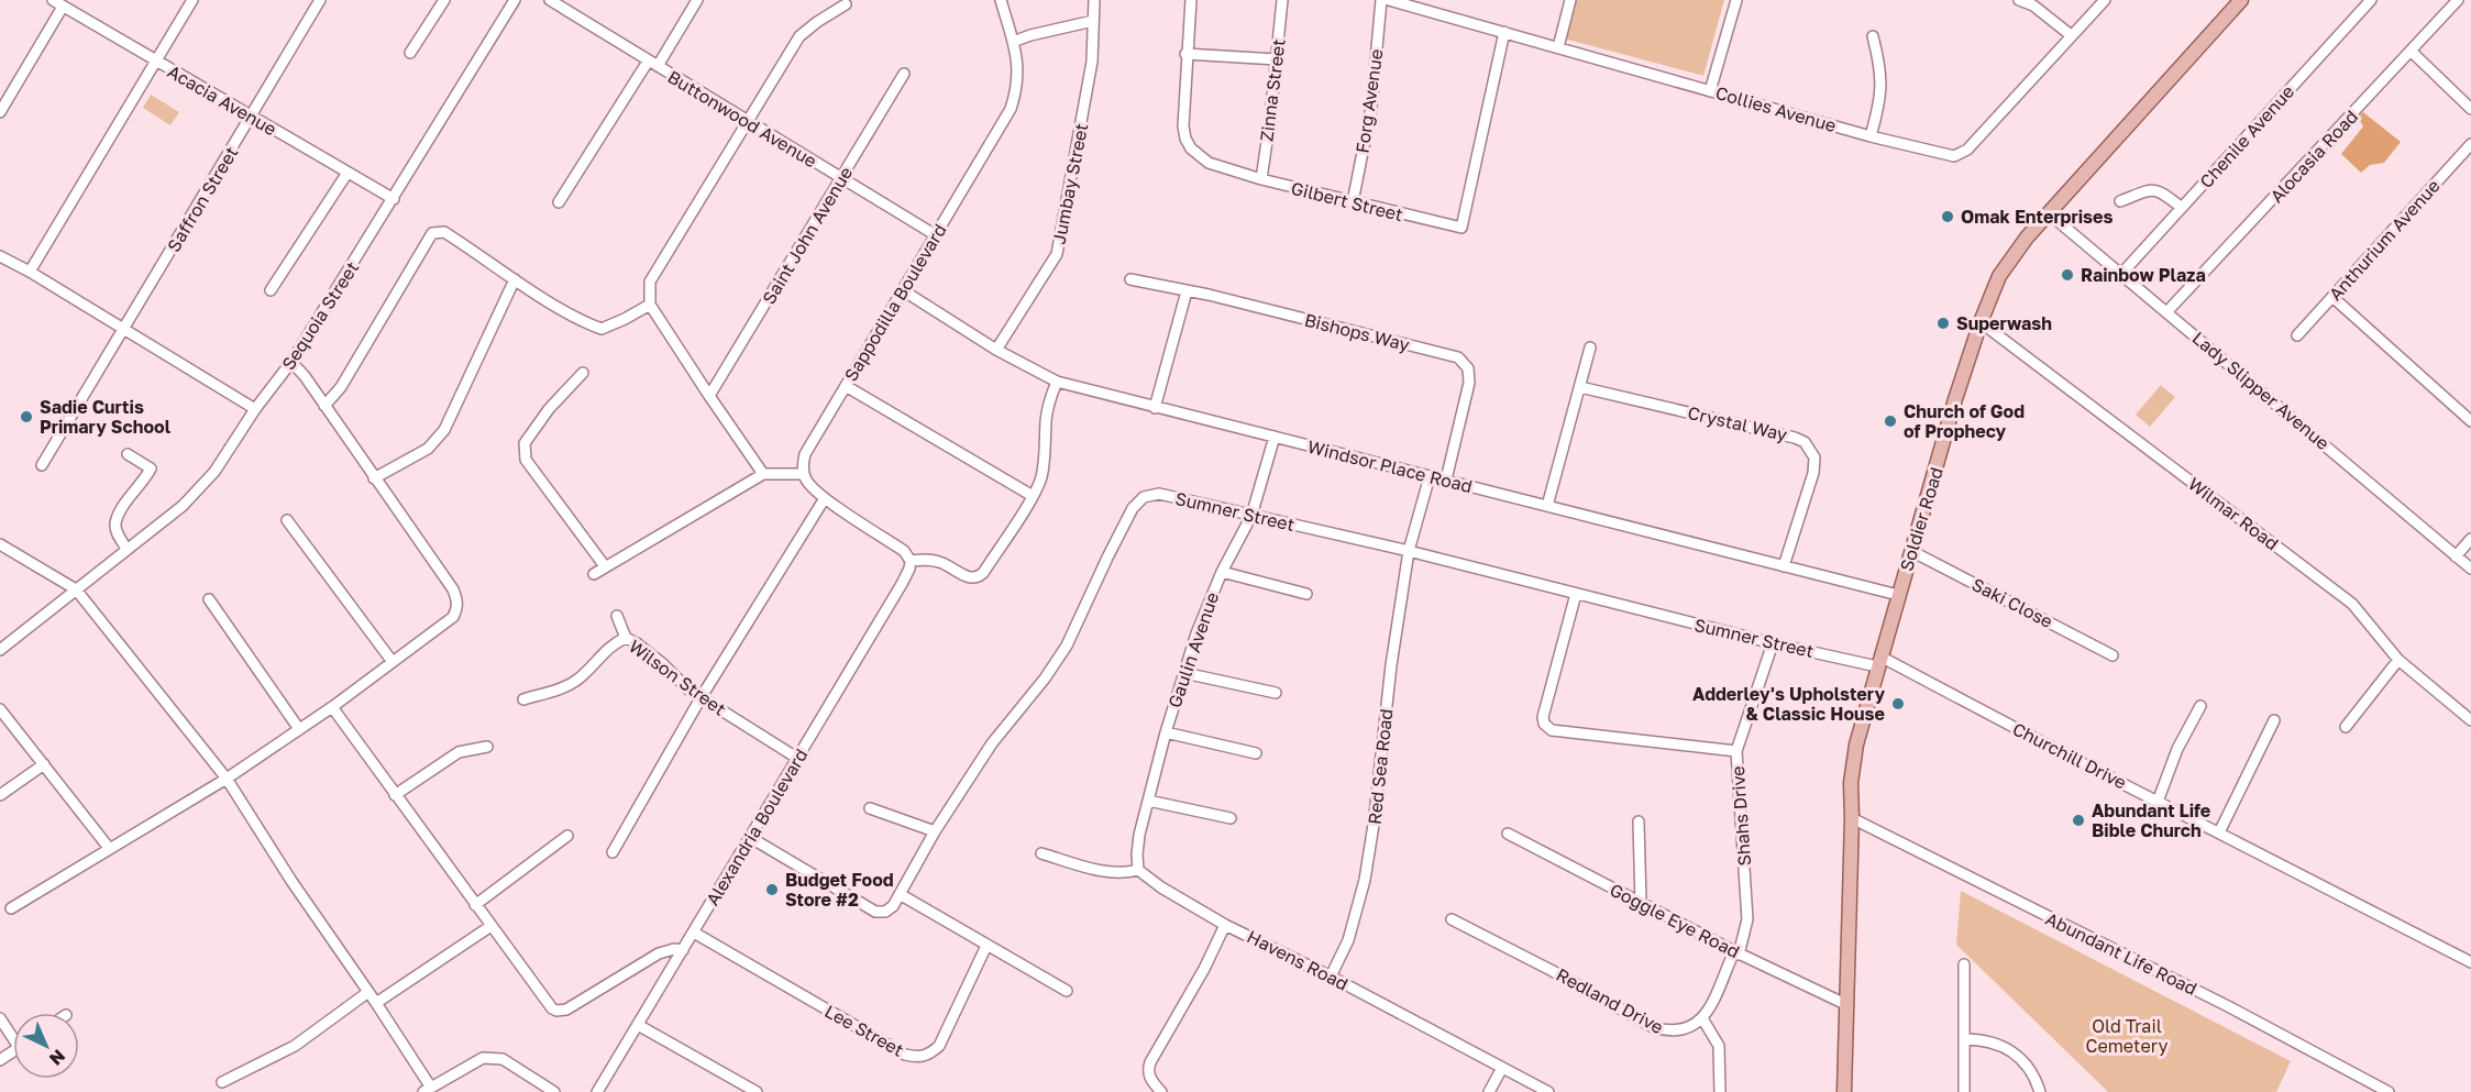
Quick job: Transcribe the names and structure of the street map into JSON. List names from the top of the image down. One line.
{"streets":{"main road":["Soldier Road"],"street":["Zinna Street","Acacia Avenue","Forg Avenue","Collies Avenue","Buttonwood Avenue","Chenile Avenue","Alocasia Road","Jumbay Street","Saffron Street","Gilbert Street","Saint John Avenue","Anthurium Avenue","Sappodilla Boulevard","Sequoia Street","Bishops Way","Lady Slipper Avenue","Crystal Way","Windsor Place Road","Sumner Street","Wilmar Road","Saki Close","Gaulin Avenue","Wilson Street","Churchill Drive","Red Sea Road","Shahs Drive","Alexandria Boulevard","Goggle Eye Road","Abundant Life Road","Havens Road","Redland Drive","Lee Street"]},"crossings":[["Zinna Street","Gilbert Street"],["Acacia Avenue","Saffron Street"],["Acacia Avenue","Sequoia Street"],["Forg Avenue","Gilbert Street"],["Collies Avenue","Gilbert Street"],["Buttonwood Avenue","Saint John Avenue"],["Buttonwood Avenue","Sappodilla Boulevard"],["Chenile Avenue","Lady Slipper Avenue"],["Alocasia Road","Lady Slipper Avenue"],["Jumbay Street","Windsor Place Road"],["Sappodilla Boulevard","Windsor Place Road"],["Bishops Way","Windsor Place Road"],["Lady Slipper Avenue","Soldier Road"],["Crystal Way","Windsor Place Road"],["Windsor Place Road","Soldier Road"],["Windsor Place Road","Gaulin Avenue"],["Windsor Place Road","Red Sea Road"],["Sumner Street","Soldier Road"],["Sumner Street","Gaulin Avenue"],["Sumner Street","Churchill Drive"],["Sumner Street","Red Sea Road"],["Sumner Street","Shahs Drive"],["Sumner Street","Alexandria Boulevard"],["Wilmar Road","Soldier Road"],["Soldier Road","Saki Close"],["Soldier Road","Churchill Drive"],["Soldier Road","Goggle Eye Road"],["Soldier Road","Abundant Life Road"],["Gaulin Avenue","Havens Road"],["Wilson Street","Alexandria Boulevard"],["Red Sea Road","Havens Road"],["Shahs Drive","Goggle Eye Road"],["Alexandria Boulevard","Lee Street"]],"parks":["Old Trail Cemetery"],"places":["Omak Enterprises","Rainbow Plaza","Superwash","Sadie Curtis Primary School","Church of God of Prophecy","Adderley's Upholstery & Classic House","Abundant Life Bible Church","Budget Food Store #2"],"north":"bottom right"}
